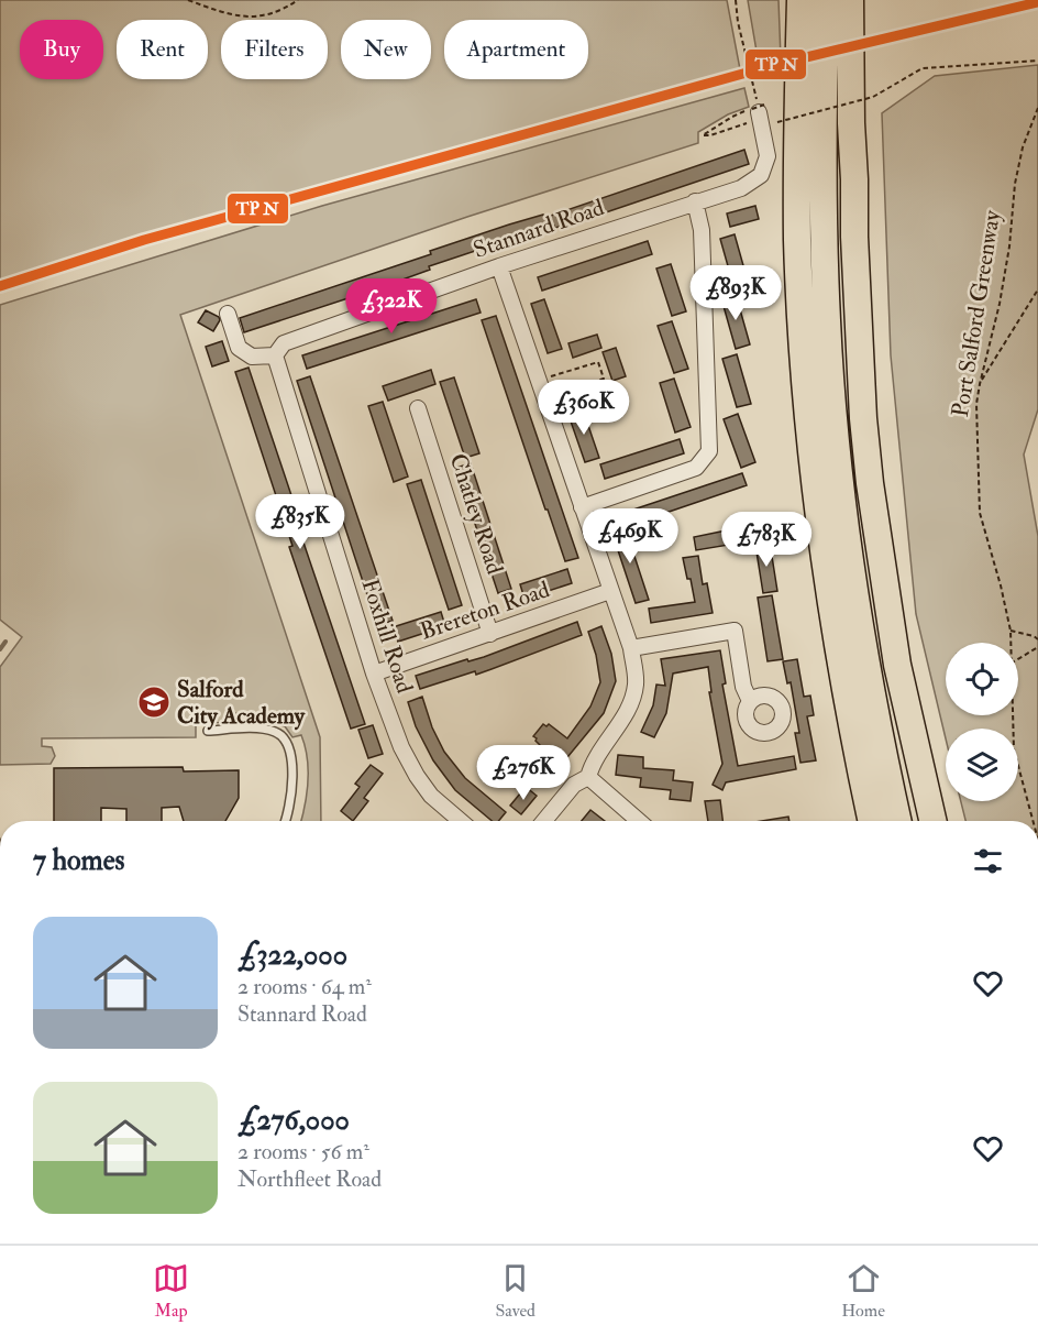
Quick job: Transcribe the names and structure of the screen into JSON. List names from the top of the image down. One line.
{"streets":{"street":["Stannard Road","Chatley Road","Brereton Road","Foxhill Road"],"path":["Port Salford Greenway"]},"crossings":[["Stannard Road","Foxhill Road"],["Chatley Road","Brereton Road"],["Brereton Road","Foxhill Road"]],"places":{"school or university":["Salford City Academy"]},"page":{"chip":["Buy","Rent","Filters","New","Apartment"],"price":["£893K","£322K","£360K","£835K","£469K","£783K","£276K"],"heading":"7 homes","list":[{"name":"£322,000","note":"2 rooms · 64 m² · Stannard Road"},{"name":"£276,000","note":"2 rooms · 56 m² · Northfleet Road"}],"tabs":["Map","Saved","Home"]}}
